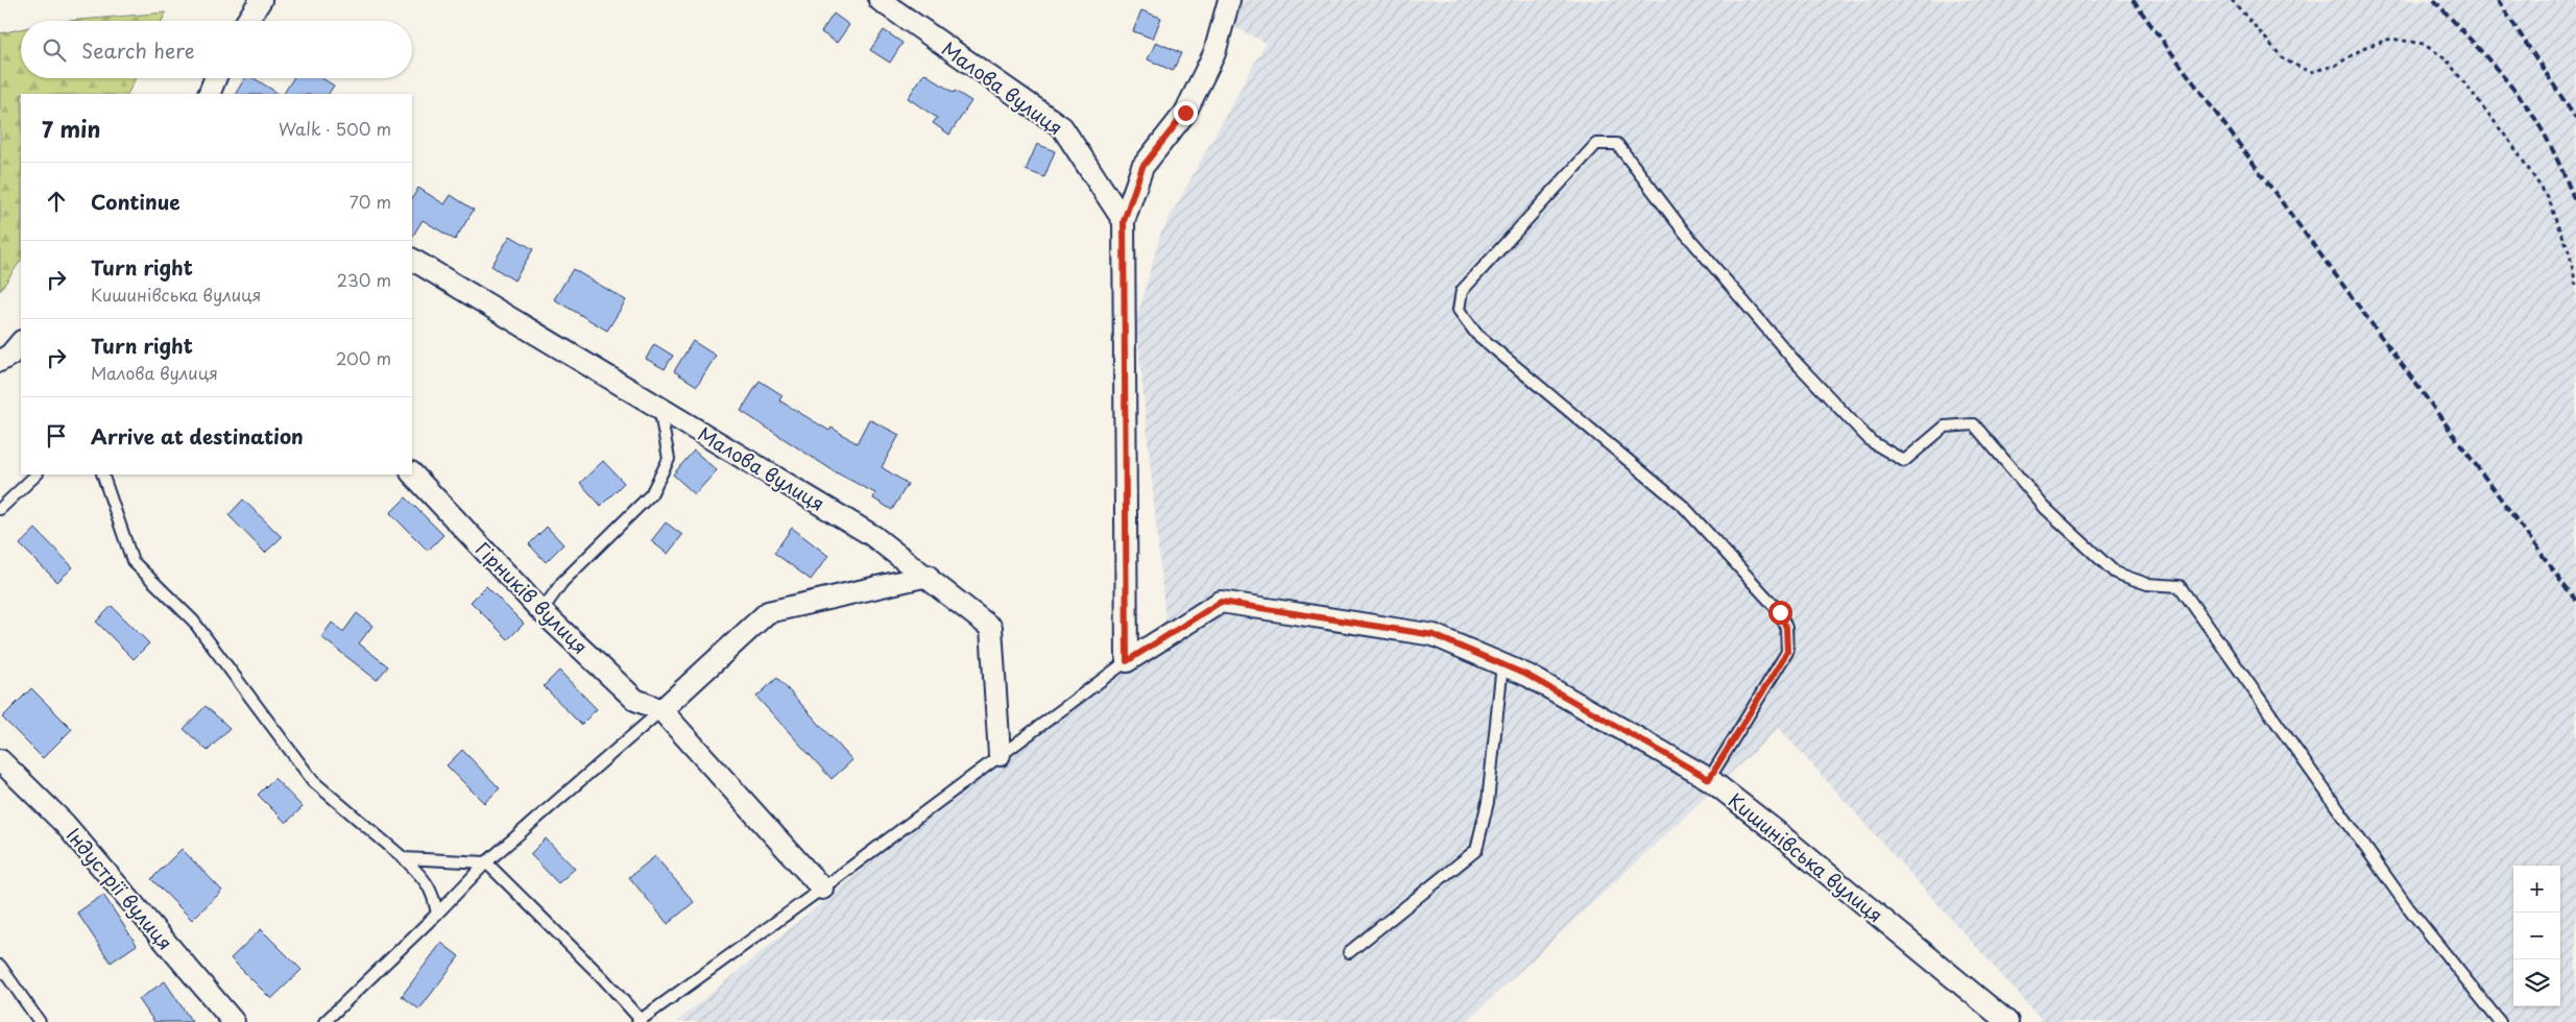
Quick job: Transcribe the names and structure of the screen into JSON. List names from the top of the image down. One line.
{"streets":{"street":["Малова вулиця","Гірників вулиця","Кишинівська вулиця","Індустрії вулиця"]},"page":{"search":"Search here","heading":["7 min","Walk · 500 m"],"list":[["Continue","70 m"],["Turn right","Кишинівська вулиця","230 m"],["Turn right","Малова вулиця","200 m"],"Arrive at destination"],"map_buttons":["+","−"]}}
